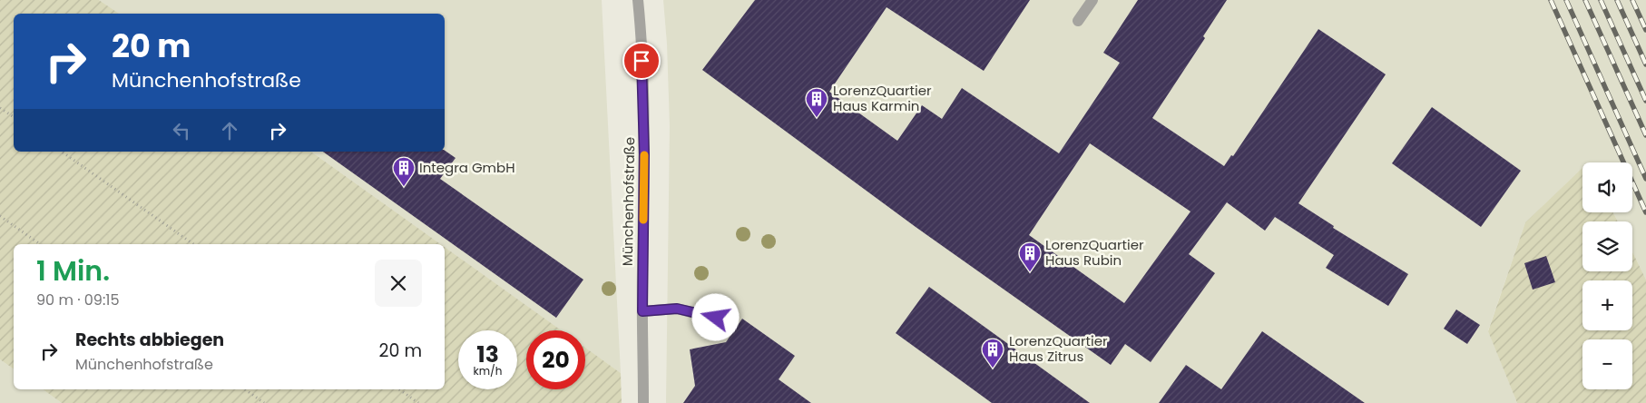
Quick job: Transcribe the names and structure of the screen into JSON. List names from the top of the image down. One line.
{"streets":{"street":["Münchenhofstraße"]},"places":{"building":["LorenzQuartier Haus Karmin","Integra GmbH","LorenzQuartier Haus Rubin","LorenzQuartier Haus Zitrus"]},"page":{"turn":["20 m","Münchenhofstraße"],"map_buttons":["+","−"],"heading":["1 Min.","90 m · 09:15"],"list":[{"name":"Rechts abbiegen","note":"Münchenhofstraße","value":"20 m"}],"speed":"13 km/h","limit":"20"}}
